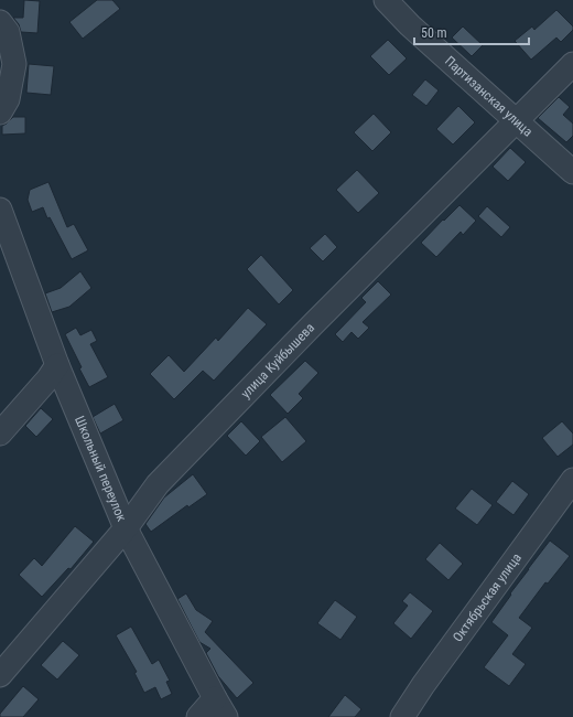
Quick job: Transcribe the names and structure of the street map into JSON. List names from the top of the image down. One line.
{"streets":{"street":["Партизанская улица","улица Куйбышева","Школьный переулок","Октябрьская улица"]},"crossings":[["Партизанская улица","улица Куйбышева"],["улица Куйбышева","Школьный переулок"]],"scale_bar":"50 m"}
